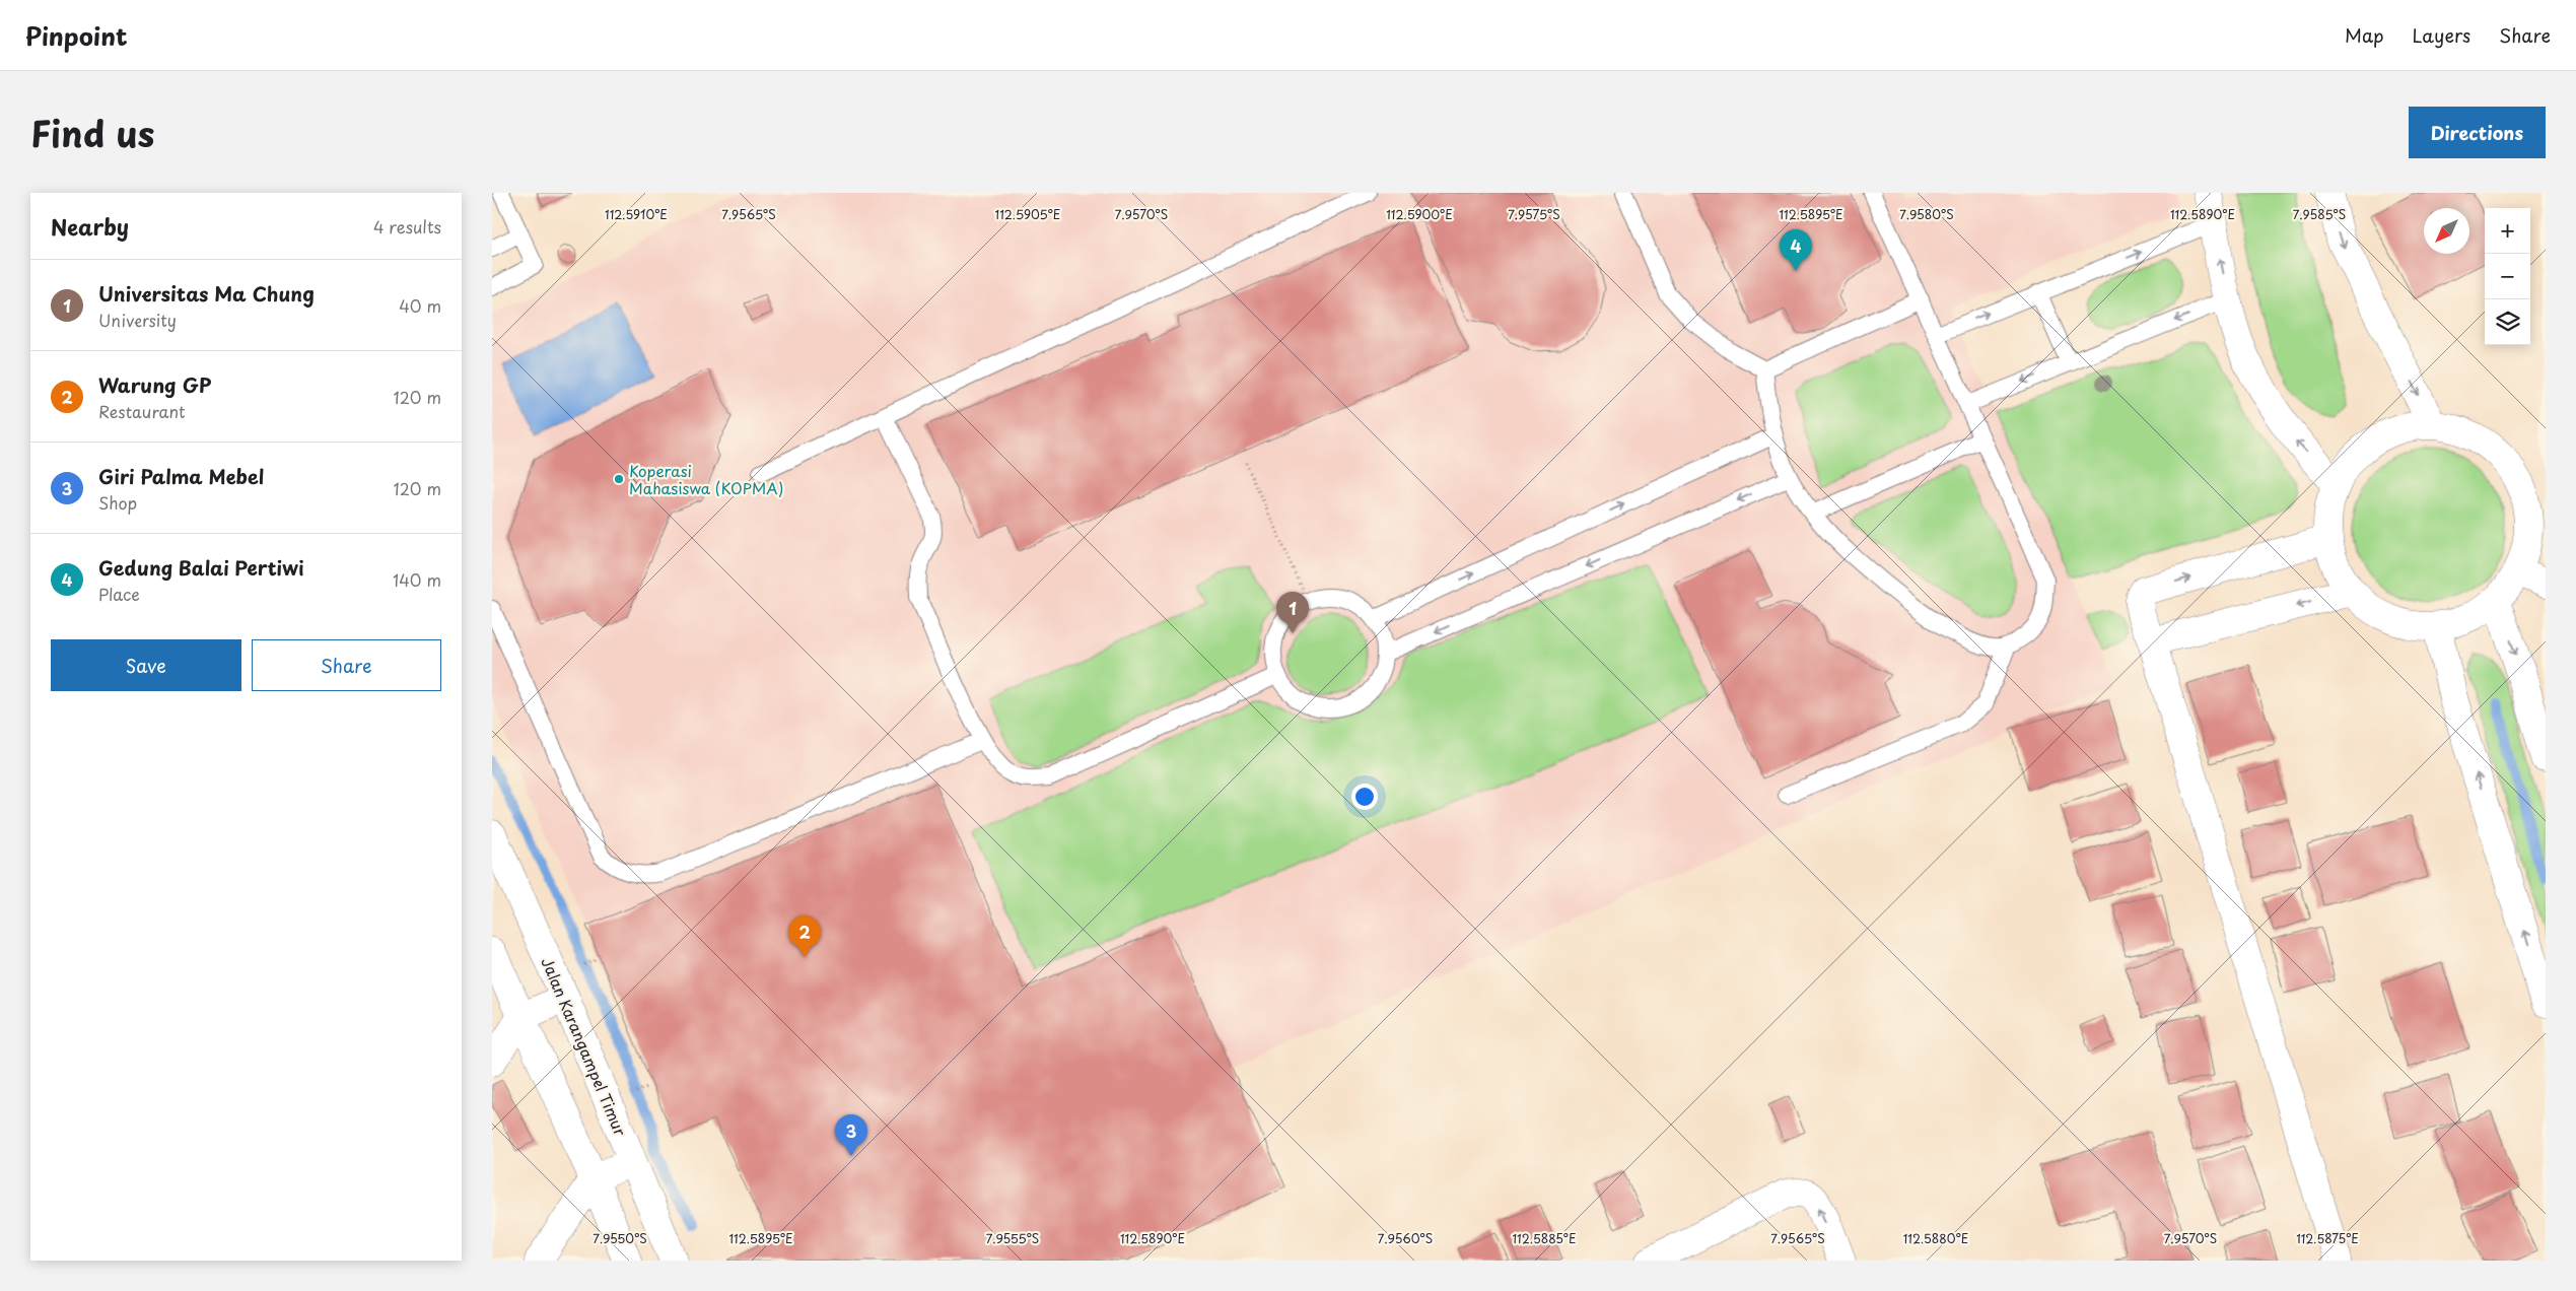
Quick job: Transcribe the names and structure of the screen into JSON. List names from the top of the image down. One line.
{"streets":{"street":["Jalan Karangampel Timur"]},"places":["Koperasi Mahasiswa (KOPMA)"],"north":"bottom left","page":{"header":"Pinpoint","nav":["Map","Layers","Share"],"title":"Find us","buttons":["Directions",["Save","Share"]],"heading":["Nearby","4 results"],"map_buttons":["+","−"],"pins":["4","1","2","3"],"list":[{"mark":"1","name":"Universitas Ma Chung","note":"University","value":"40 m"},{"mark":"2","name":"Warung GP","note":"Restaurant","value":"120 m"},{"mark":"3","name":"Giri Palma Mebel","note":"Shop","value":"120 m"},{"mark":"4","name":"Gedung Balai Pertiwi","note":"Place","value":"140 m"}]},"coordinates":["7.9585°S","112.5910°E","7.9565°S","112.5905°E","7.9570°S","112.5900°E","7.9575°S","112.5895°E","7.9580°S","112.5890°E","112.5885°E","112.5875°E","7.9550°S","7.9555°S","7.9560°S","112.5880°E"]}
